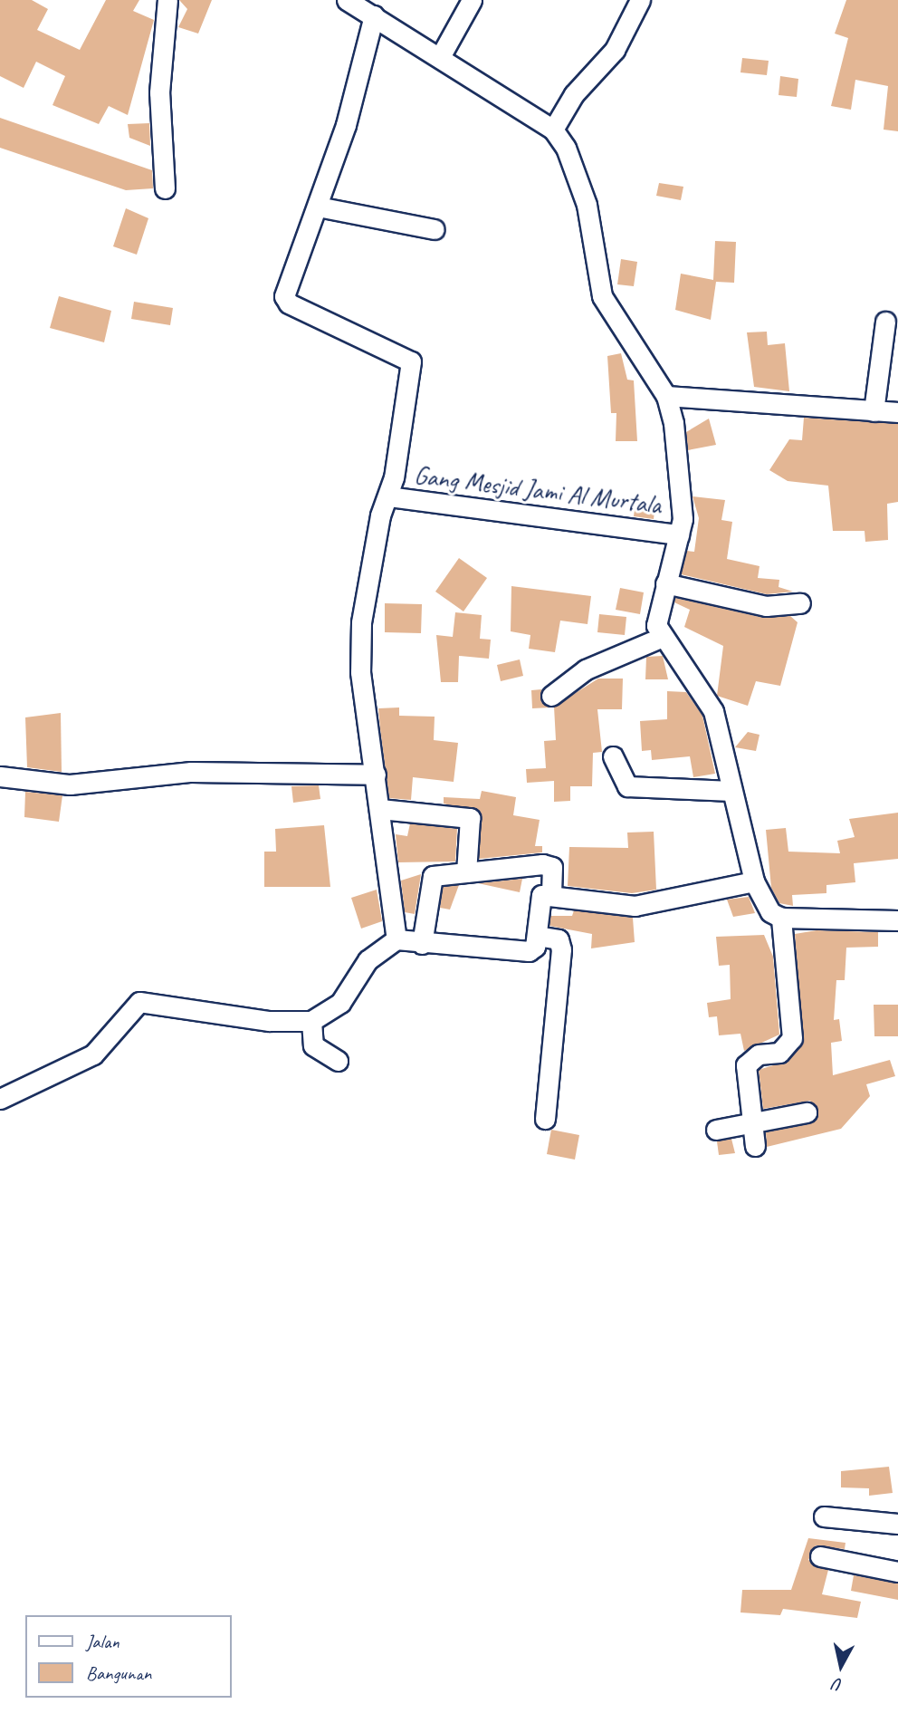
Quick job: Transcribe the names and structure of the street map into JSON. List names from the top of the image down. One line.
{"streets":{"street":["Gang Mesjid Jami Al Murtala"]},"legend":["Jalan","Bangunan"],"north":"bottom"}
